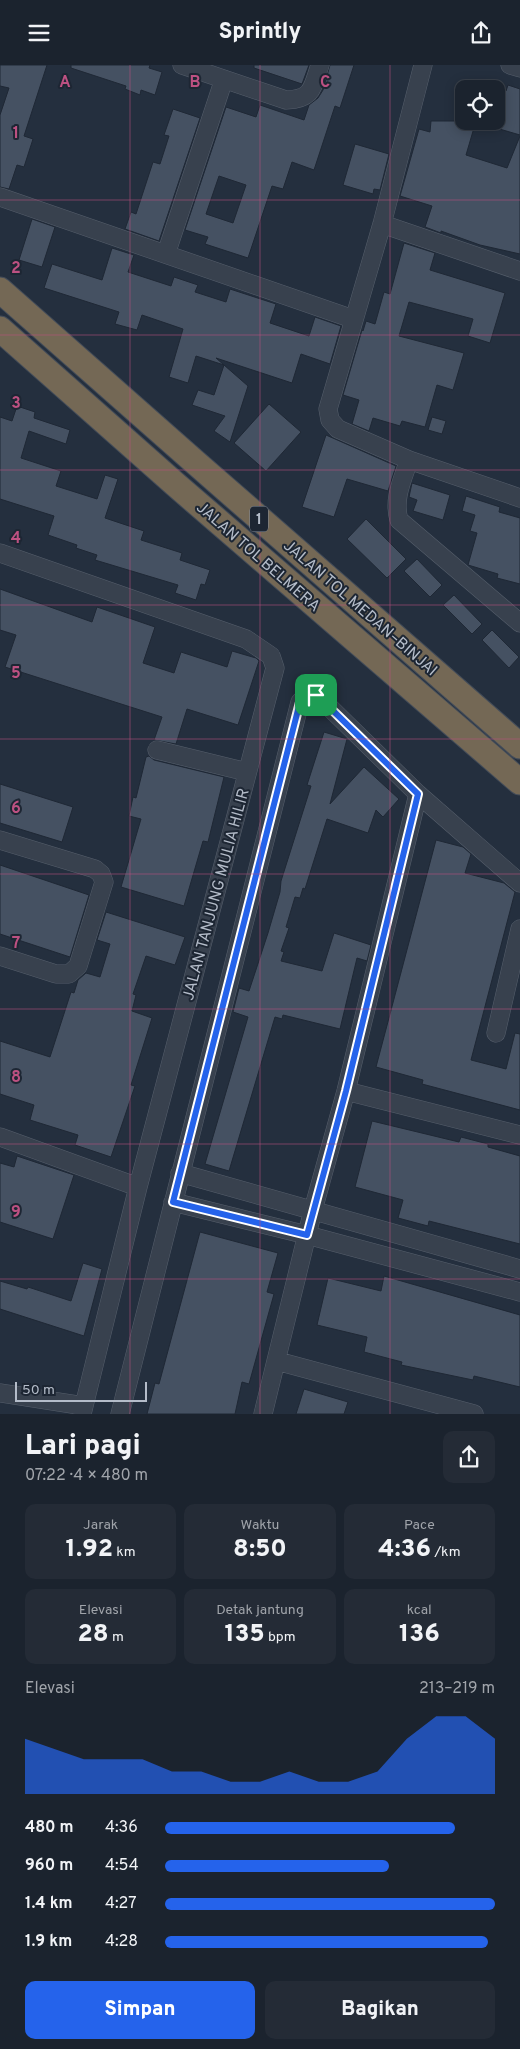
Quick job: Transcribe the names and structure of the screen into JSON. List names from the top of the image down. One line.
{"streets":{"highway":["1","JALAN TOL BELMERA","JALAN TOL MEDAN–BINJAI"],"street":["JALAN TANJUNG MULIA HILIR"]},"scale_bar":"50 m","page":{"header":"Sprintly","scale":"50 m","heading":["Lari pagi","07:22 · 4 × 480 m"],"stats":[["Jarak","1.92 km"],["Waktu","8:50"],["Pace","4:36 /km"],["Elevasi","28 m"],["Detak jantung","135 bpm"],["kcal","136"]],"chart":["Elevasi","213–219 m"],"list":[{"name":"480 m","note":"4:36"},{"name":"960 m","note":"4:54"},{"name":"1.4 km","note":"4:27"},{"name":"1.9 km","note":"4:28"}],"buttons":["Simpan","Bagikan"]},"grid":{"columns":["A","B","C"],"rows":["1","2","3","4","5","6","7","8","9"]}}
